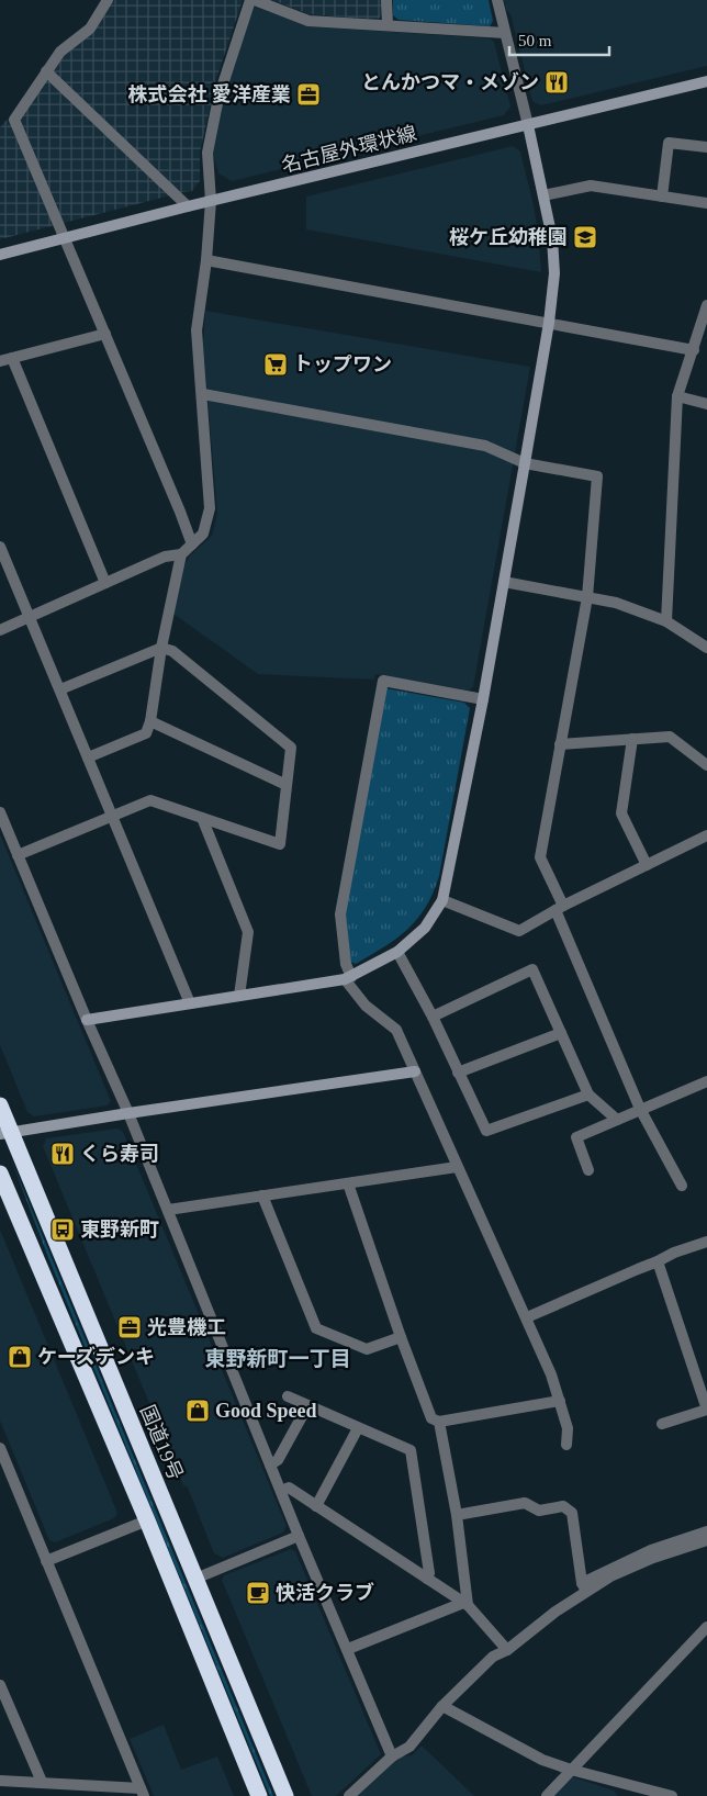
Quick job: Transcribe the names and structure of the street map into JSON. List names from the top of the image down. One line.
{"streets":{"highway":["国道19号"],"street":["名古屋外環状線"]},"districts":["東野新町一丁目"],"places":{"restaurant":["とんかつマ・メゾン","くら寿司"],"office":["株式会社 愛洋産業","光豊機工"],"school or university":["桜ケ丘幼稚園"],"supermarket":["トップワン"],"bus stop":["東野新町"],"shop":["ケーズデンキ","Good Speed"],"cafe":["快活クラブ"]},"scale_bar":"50 m"}
